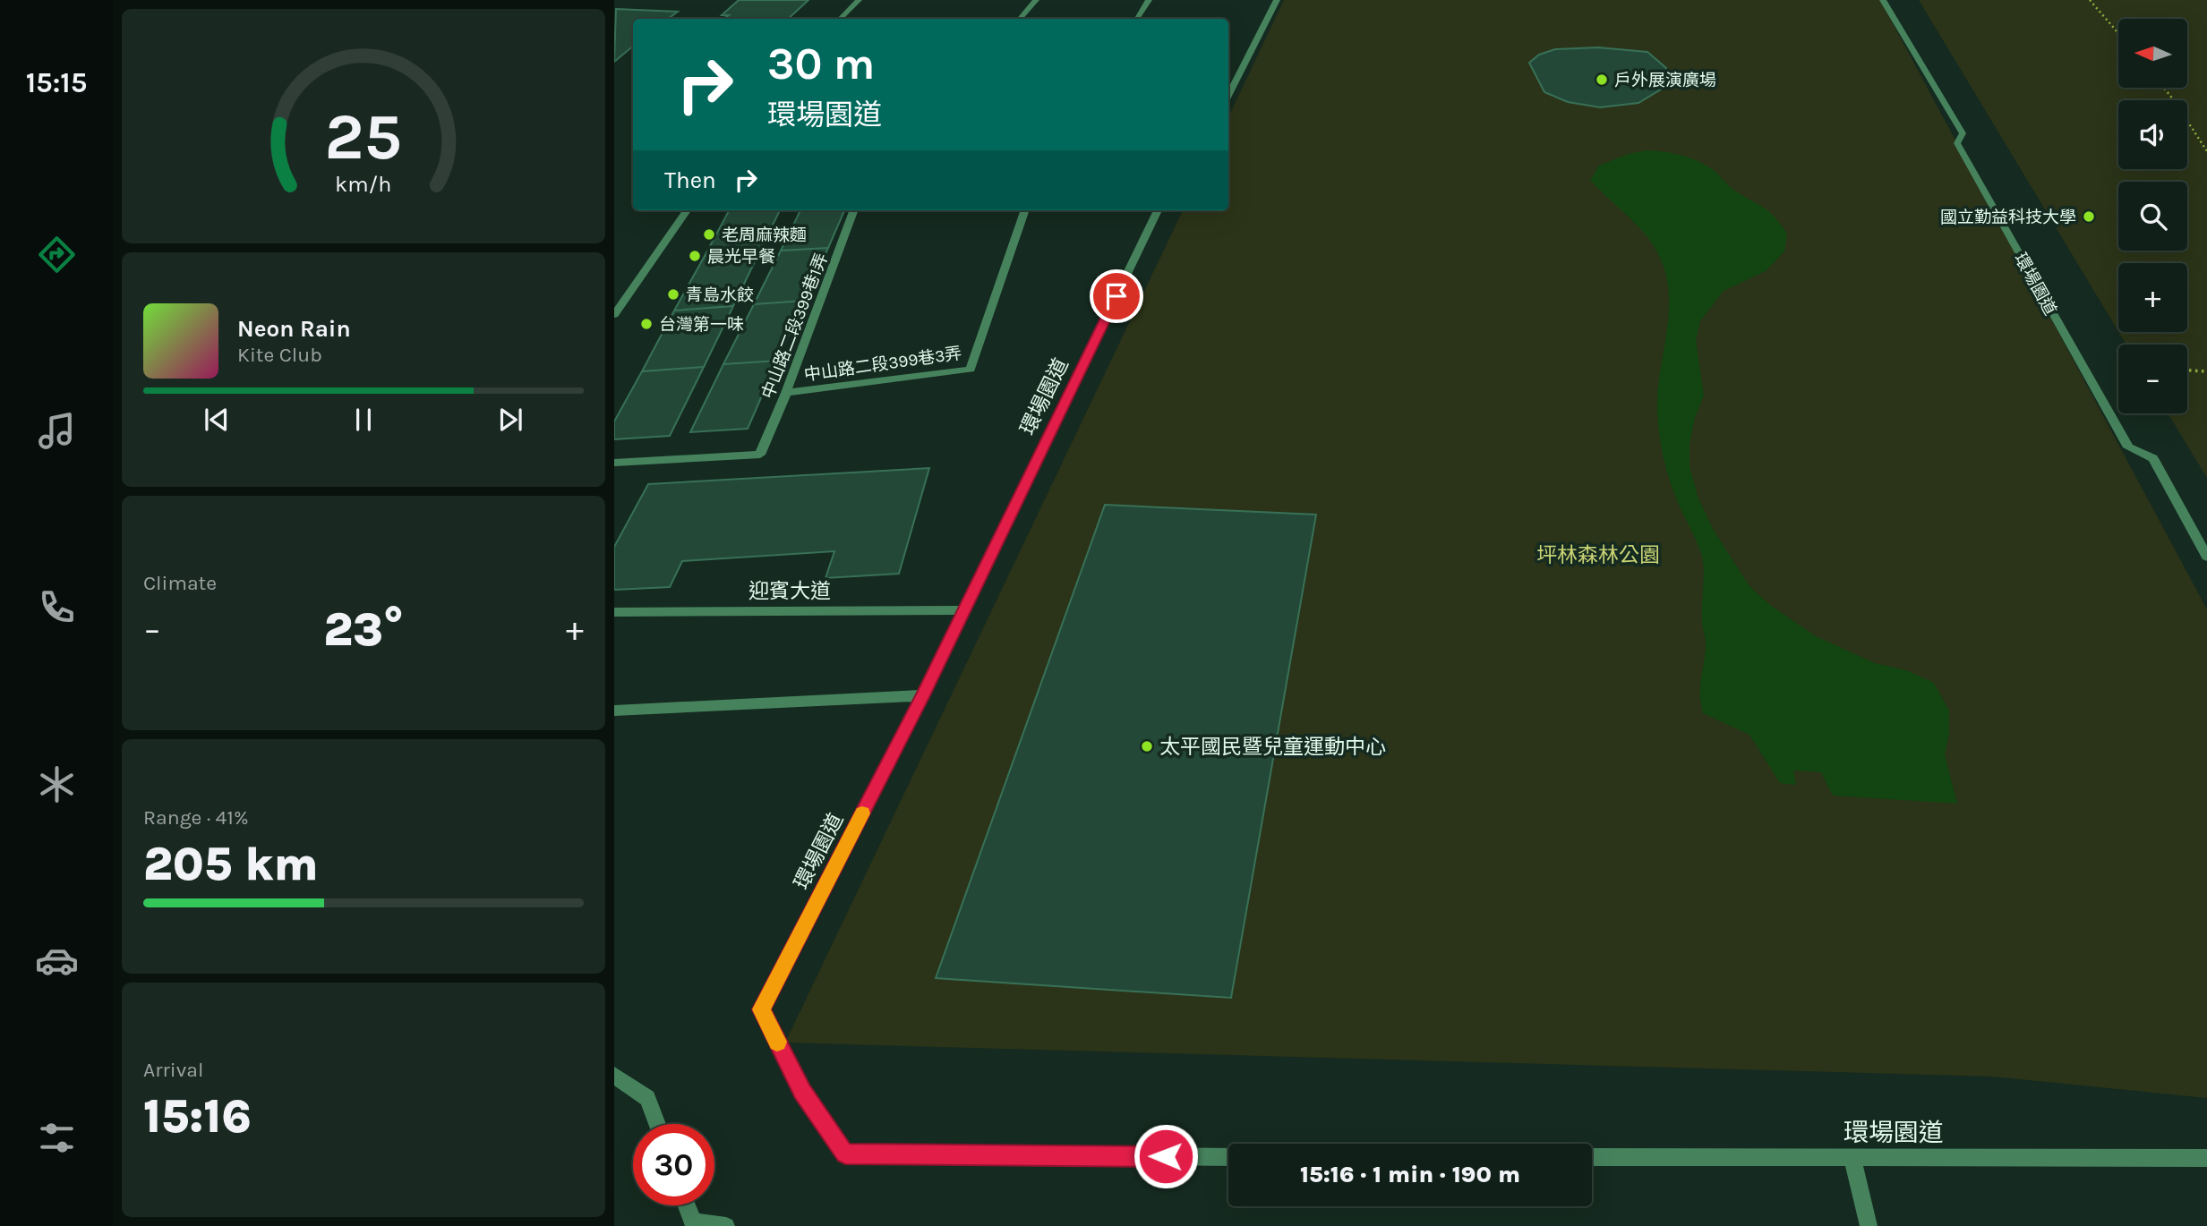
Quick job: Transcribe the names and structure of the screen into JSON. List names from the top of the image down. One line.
{"streets":{"street":["環場園道","中山路二段399巷1弄","中山路二段399巷3弄","迎賓大道"]},"crossings":[["環場園道","迎賓大道"],["中山路二段399巷1弄","中山路二段399巷3弄"]],"parks":["坪林森林公園"],"places":["戶外展演廣場","國立勤益科技大學","老周麻辣麵","晨光早餐","青島水餃","台灣第一味","太平國民暨兒童運動中心"],"north":"left","page":{"tabs":"15:15","map_buttons":["+","−"],"turn":["30 m","環場園道"],"then":"Then","song":["Neon Rain","Kite Club"],"tile":["Climate",["Range · 41%","205 km"],["Arrival","15:16"]],"heat":["−","23°","+"],"limit":"30","trip":"15:16 · 1 min · 190 m","gauge":["25","km/h"]}}
